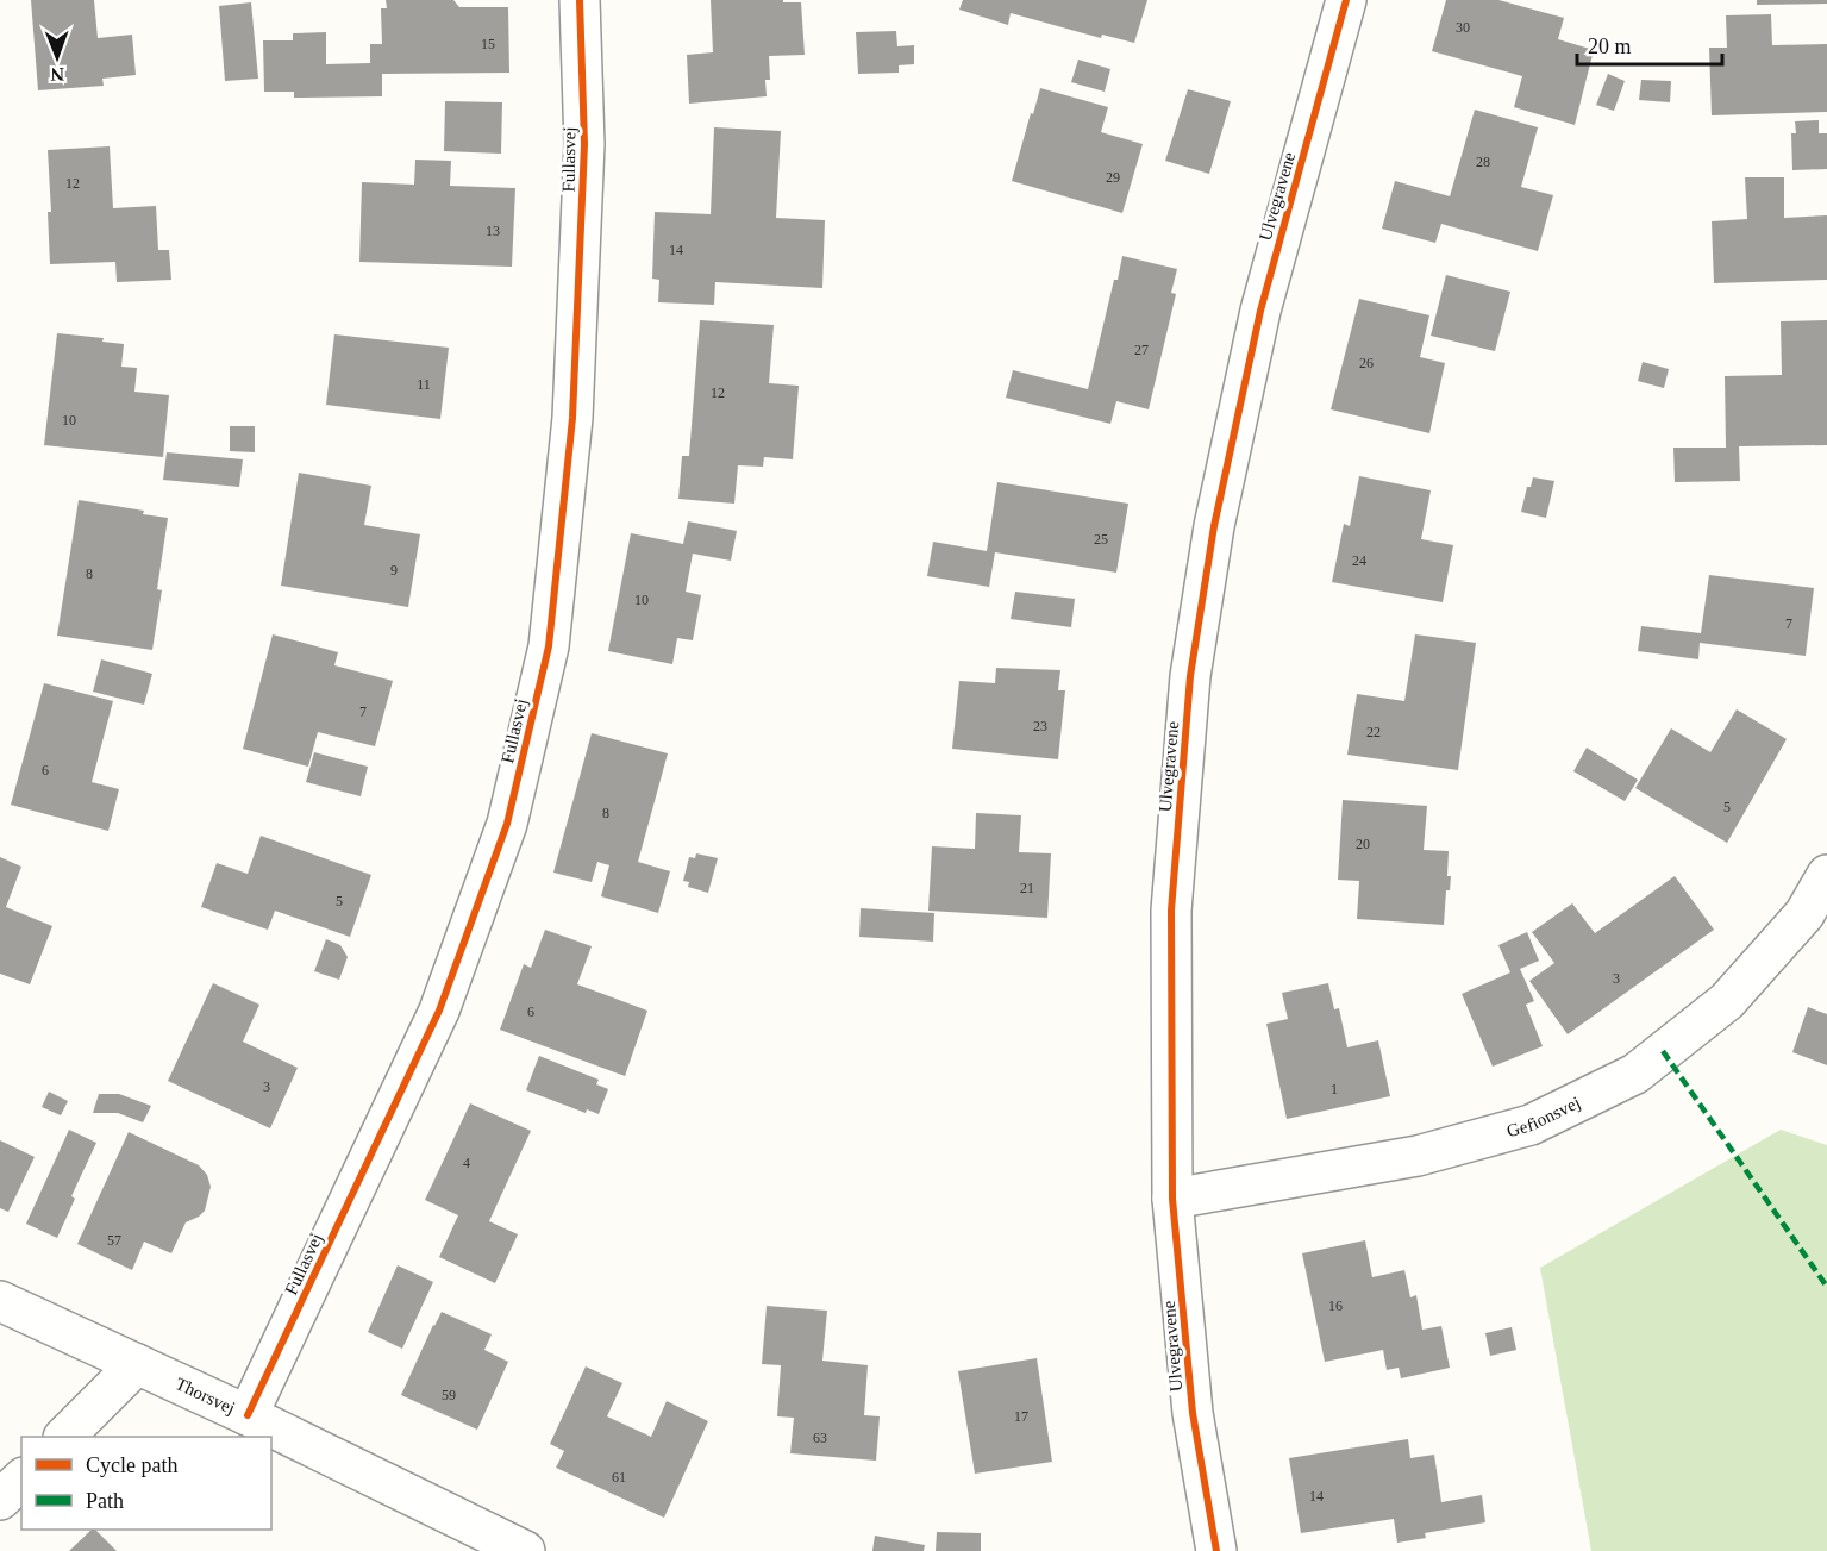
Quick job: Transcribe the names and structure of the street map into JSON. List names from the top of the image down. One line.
{"streets":{"street":["Fullasvej","Ulvegravene","Gefionsvej","Thorsvej"]},"crossings":[["Fullasvej","Thorsvej"],["Ulvegravene","Gefionsvej"]],"house_numbers":["30","15","28","29","12","13","14","27","26","11","12","10","25","24","9","8","10","7","7","23","22","6","5","8","20","21","5","3","6","3","1","4","57","16","59","17","63","61","14"],"legend":["Cycle path","Path"],"scale_bar":"20 m","north":"bottom"}
